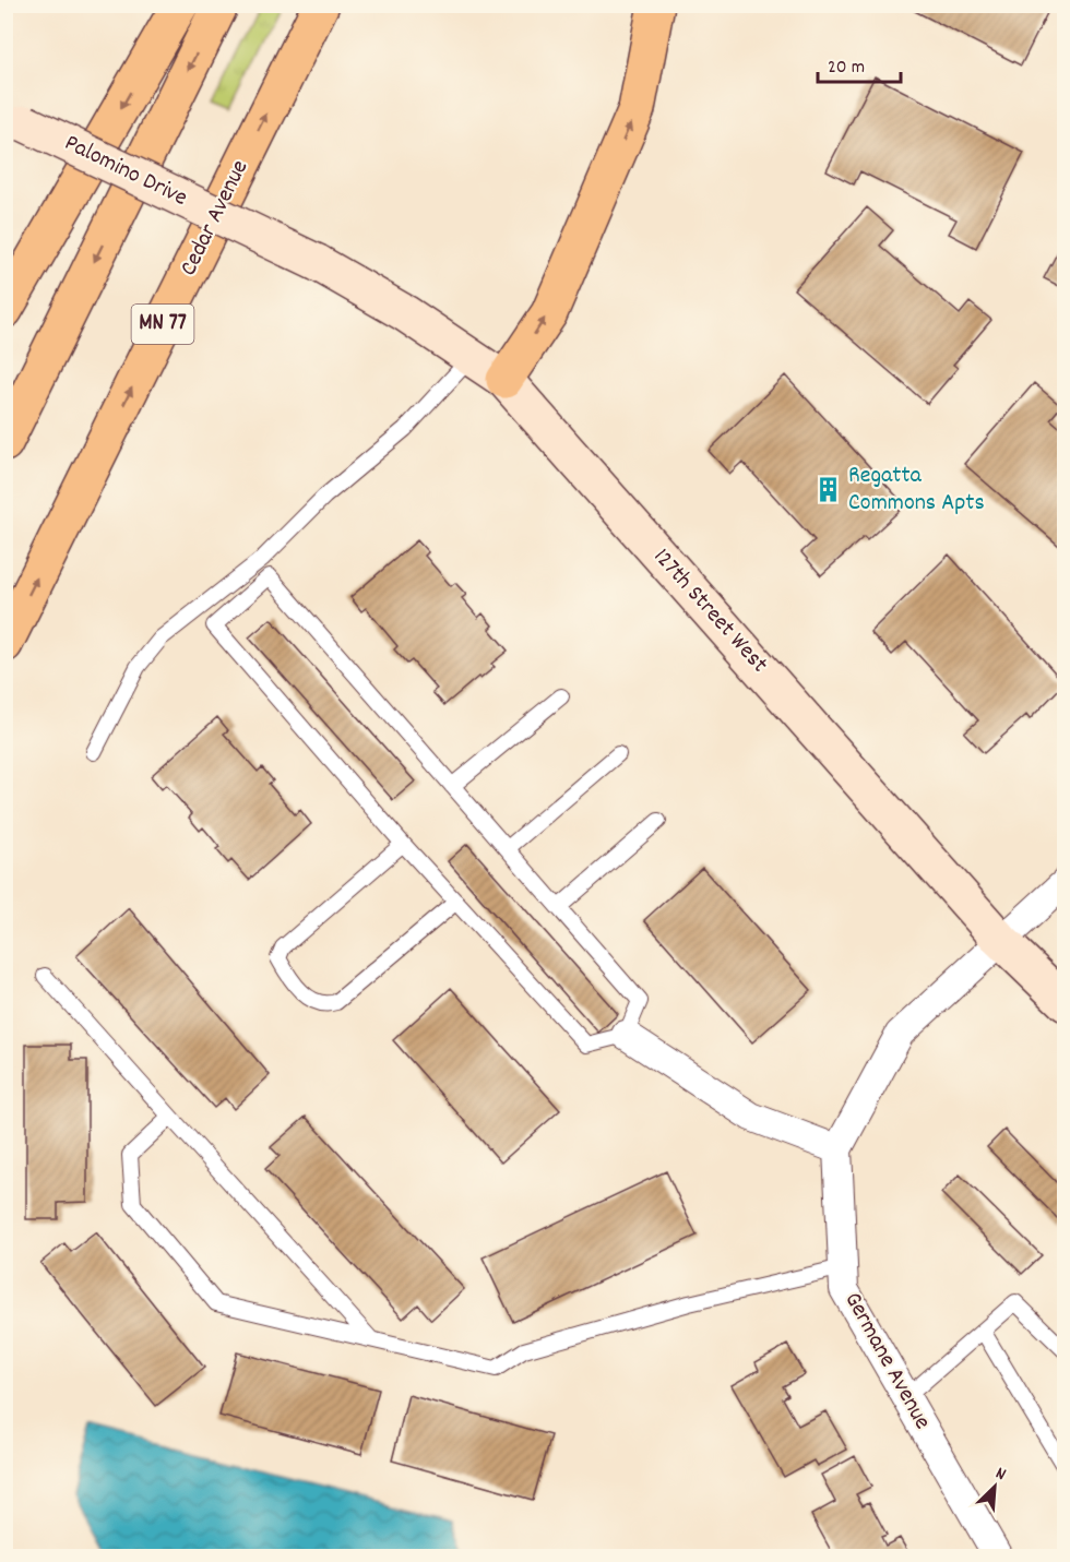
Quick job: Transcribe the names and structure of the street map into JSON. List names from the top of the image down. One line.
{"streets":{"highway":["Cedar Avenue","MN 77"],"street":["Palomino Drive","127th Street West","Germane Avenue"]},"crossings":[["Palomino Drive","127th Street West"]],"places":{"building":["Regatta Commons Apts"]},"scale_bar":"20 m","north":"top right"}
